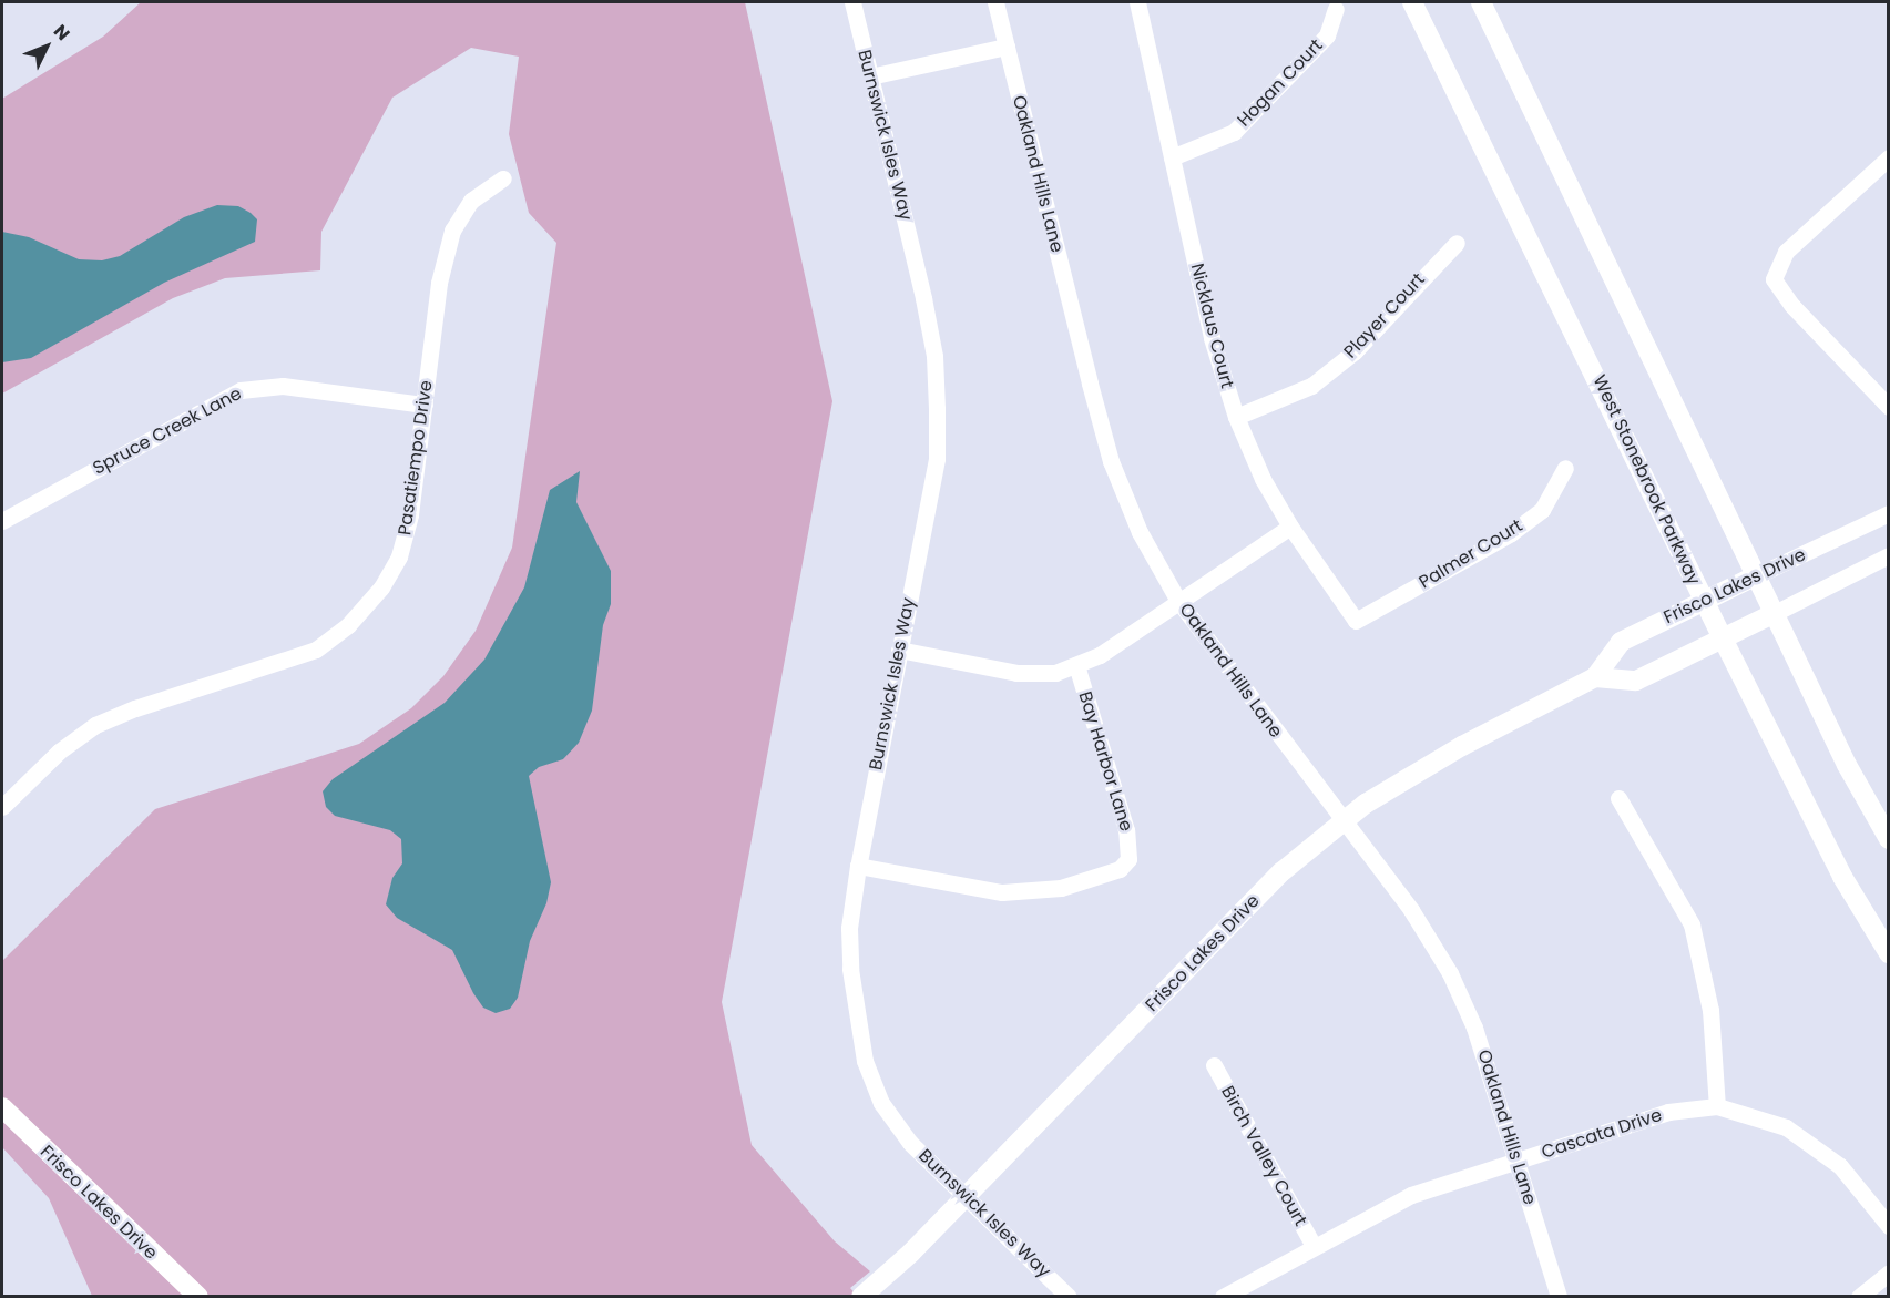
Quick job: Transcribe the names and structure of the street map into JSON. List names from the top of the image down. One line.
{"streets":{"street":["Hogan Court","Burnswick Isles Way","Oakland Hills Lane","Player Court","Nicklaus Court","Spruce Creek Lane","Pasatiempo Drive","West Stonebrook Parkway","Palmer Court","Frisco Lakes Drive","Bay Harbor Lane","Cascata Drive","Birch Valley Court"]},"crossings":[["Hogan Court","Nicklaus Court"],["Burnswick Isles Way","Frisco Lakes Drive"],["Burnswick Isles Way","Bay Harbor Lane"],["Oakland Hills Lane","Frisco Lakes Drive"],["Oakland Hills Lane","Cascata Drive"],["Player Court","Nicklaus Court"],["Nicklaus Court","Palmer Court"],["Spruce Creek Lane","Pasatiempo Drive"],["West Stonebrook Parkway","Frisco Lakes Drive"],["Cascata Drive","Birch Valley Court"]],"north":"top right"}
